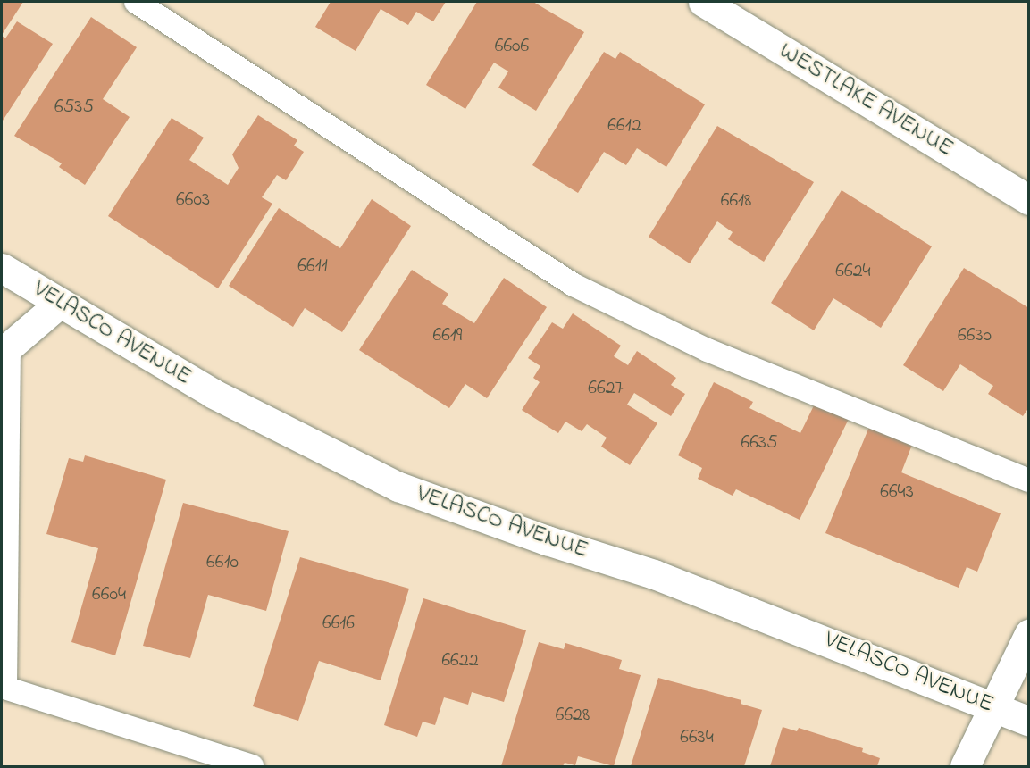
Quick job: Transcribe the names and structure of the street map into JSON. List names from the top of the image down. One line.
{"streets":{"street":["WESTLAKE AVENUE","VELASCO AVENUE"]},"house_numbers":["6606","6535","6612","6603","6618","6611","6624","6619","6630","6627","6635","6643","6610","6604","6616","6622","6628","6634"]}
